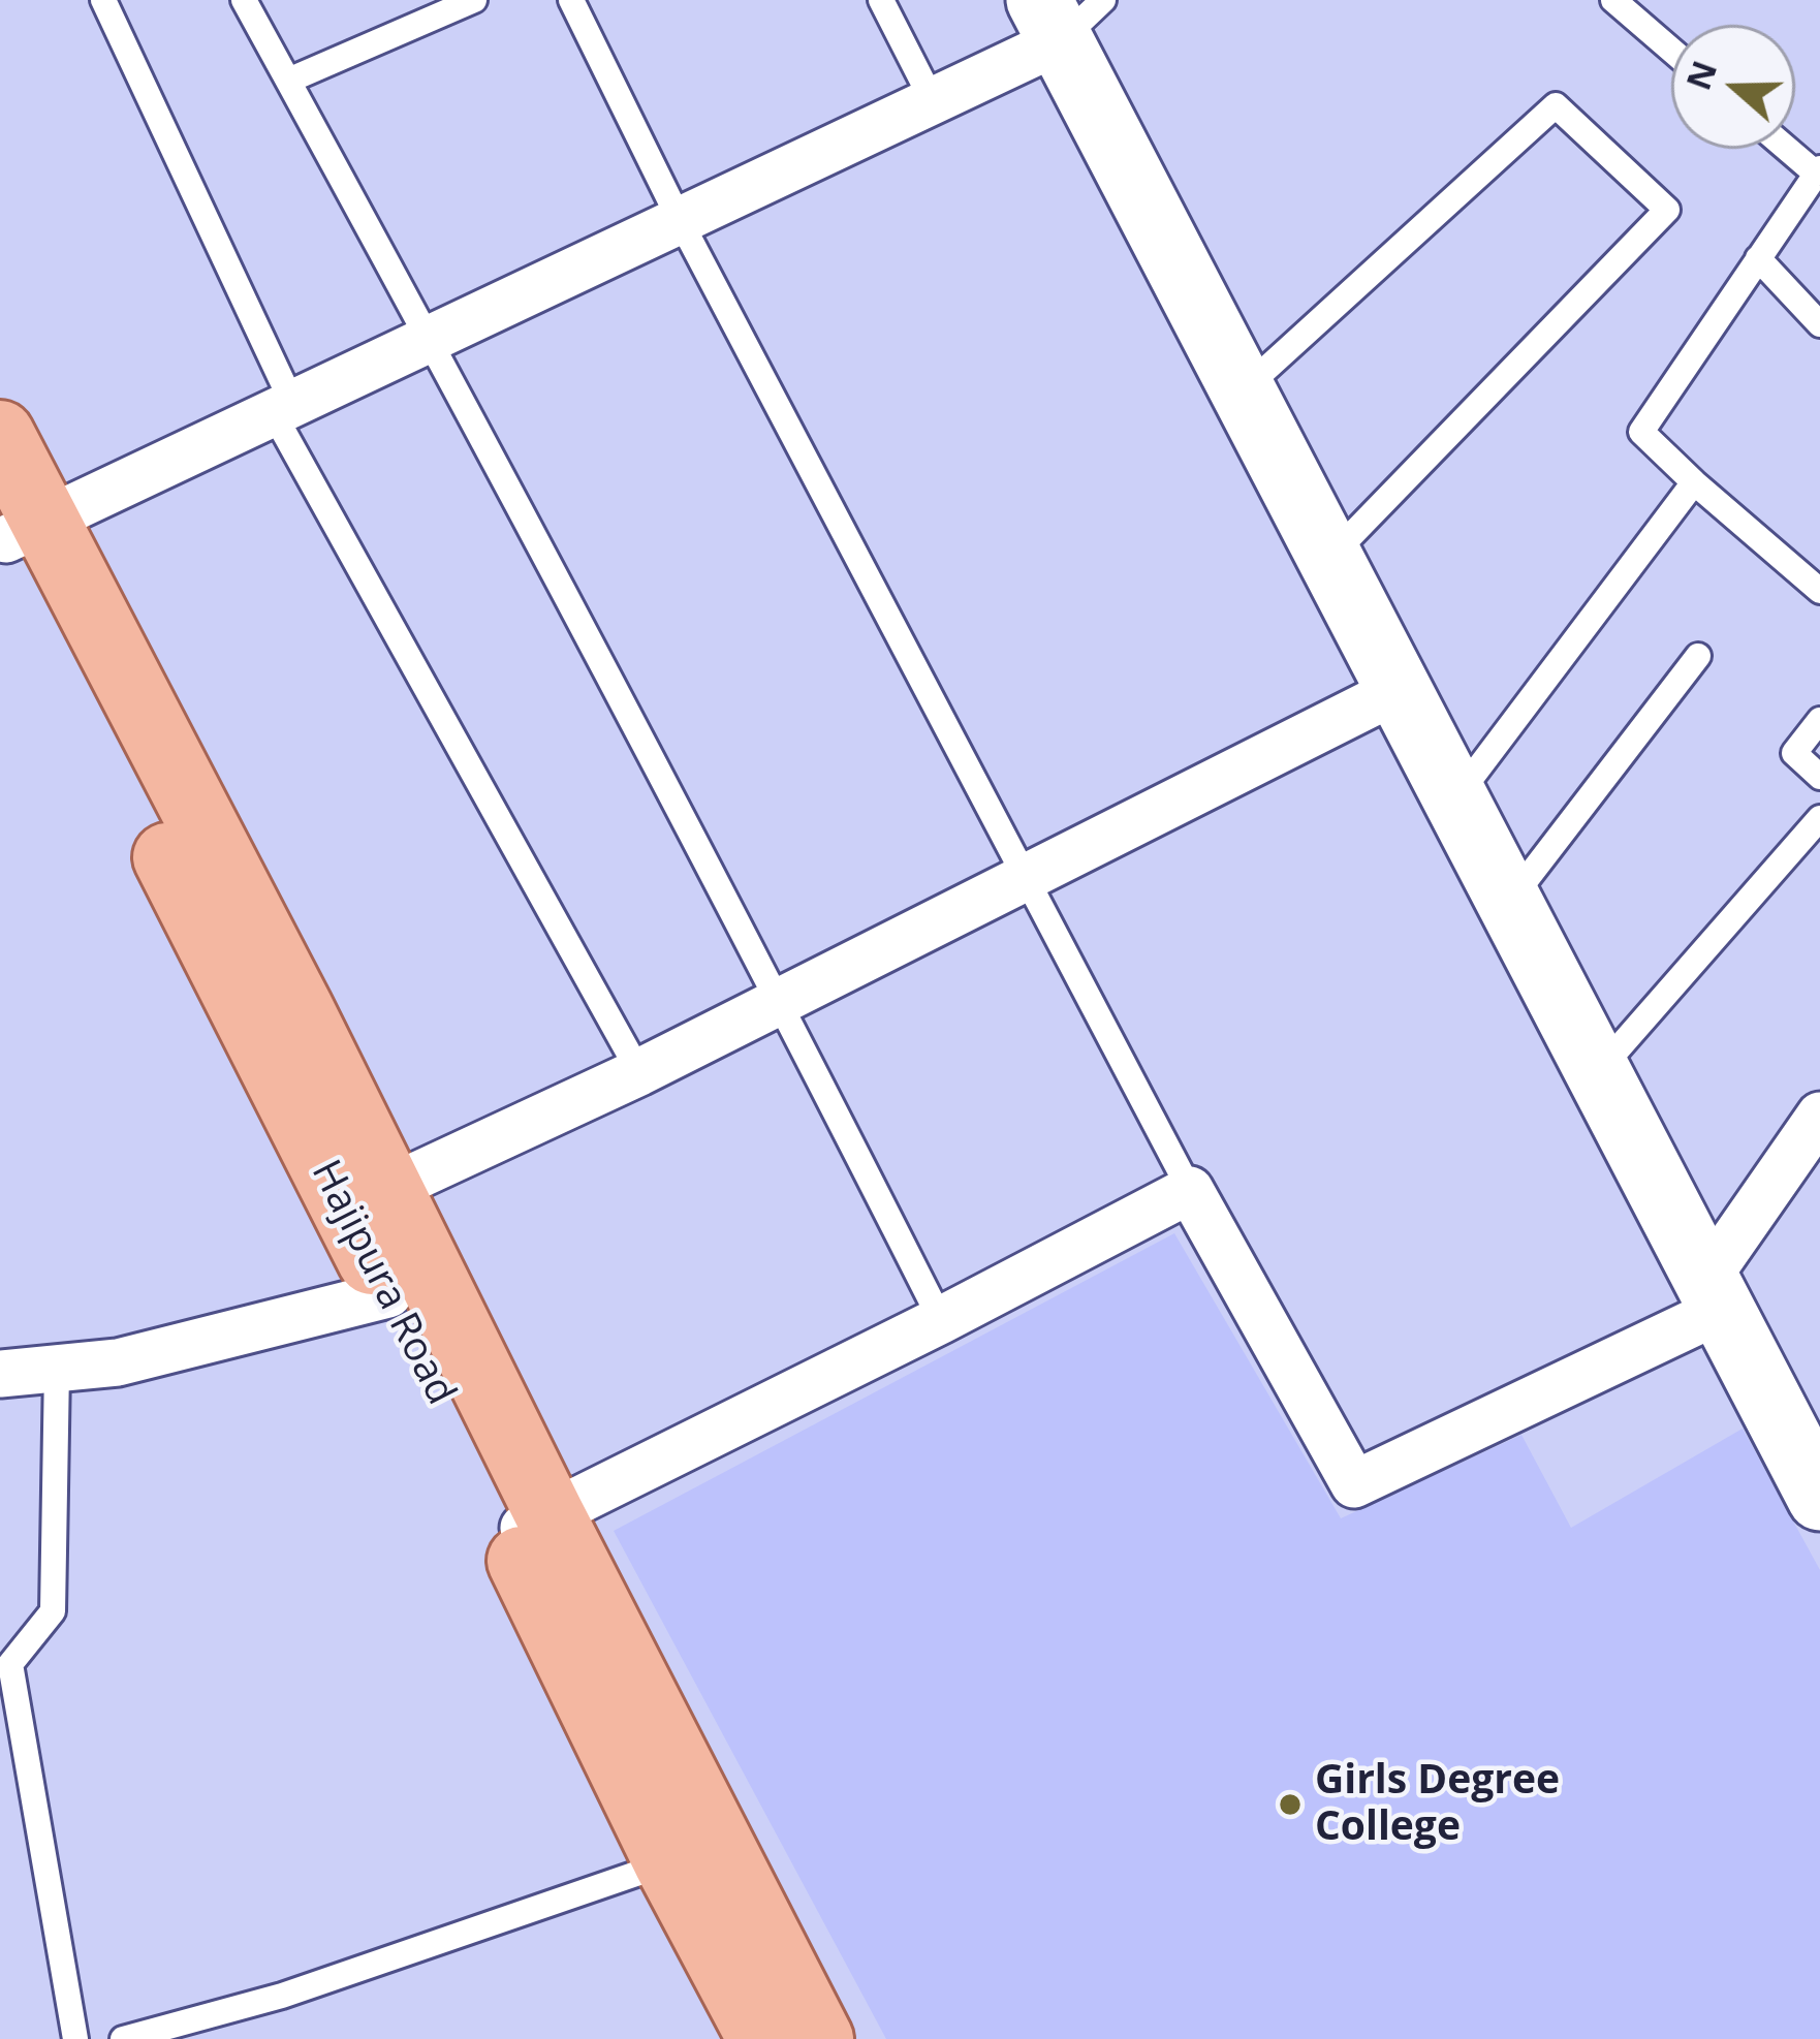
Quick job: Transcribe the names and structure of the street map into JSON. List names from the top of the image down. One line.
{"streets":{"main road":["Hajipura Road"]},"places":["Girls Degree College"],"north":"left"}
